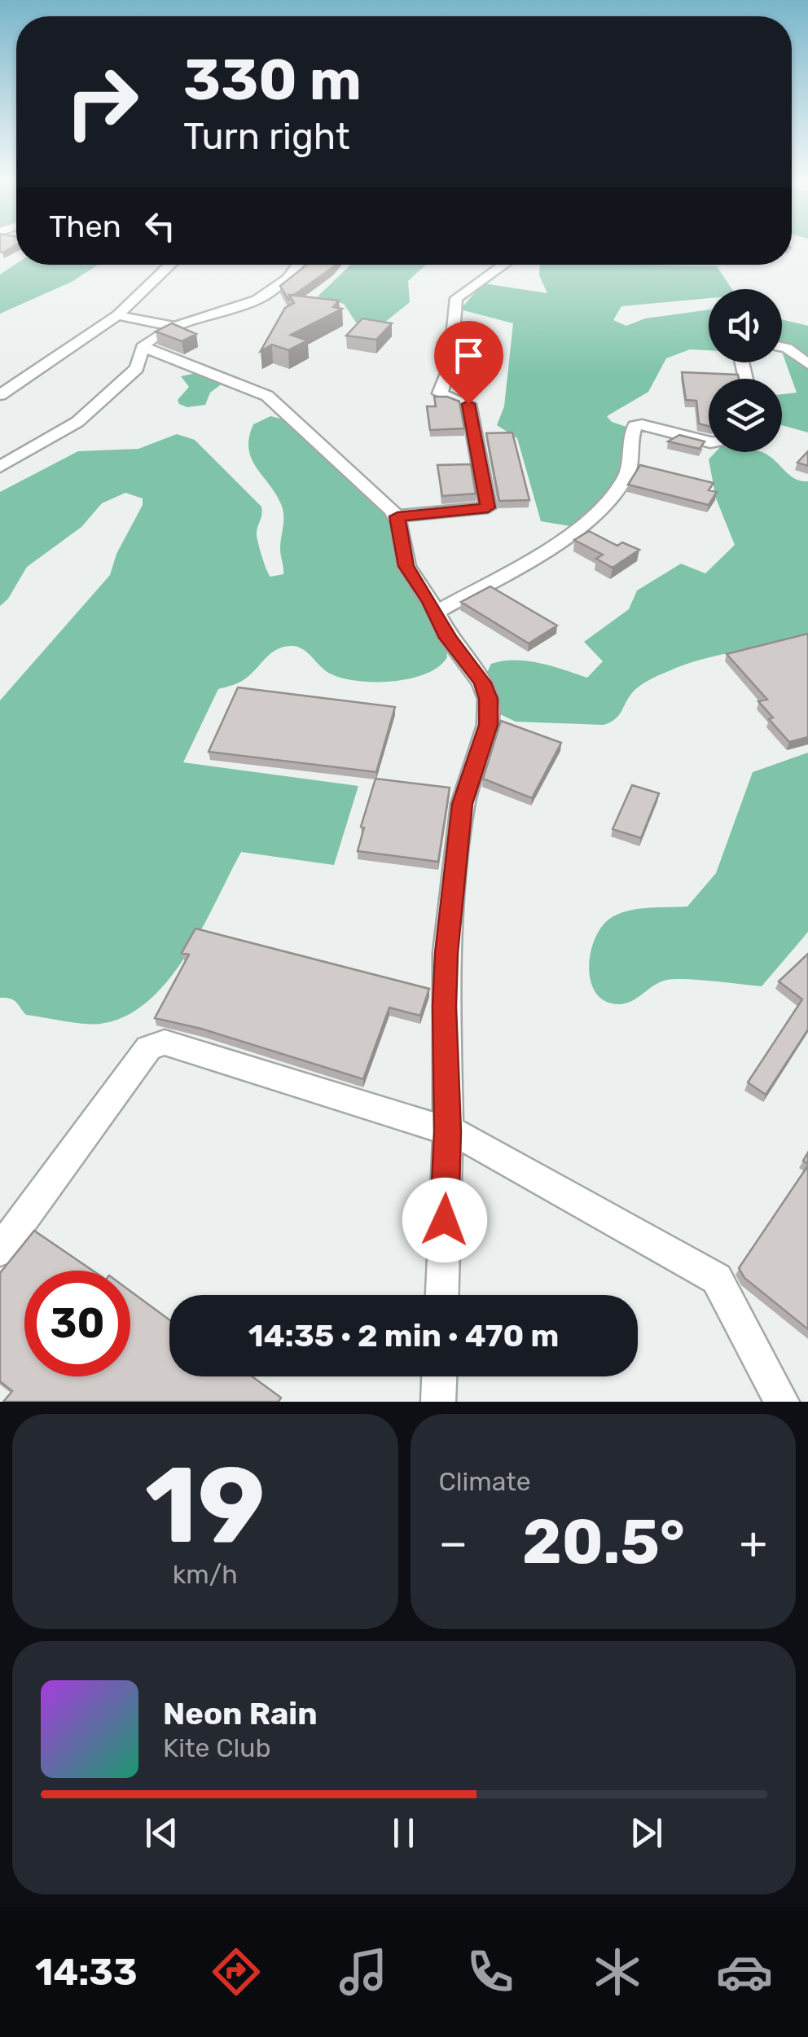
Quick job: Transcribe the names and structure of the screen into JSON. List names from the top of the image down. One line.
{"page":{"turn":["330 m","Turn right"],"then":"Then","limit":"30","trip":"14:35 · 2 min · 470 m","tile":[["19","km/h"],"Climate"],"heat":["−","20.5°","+"],"song":["Neon Rain","Kite Club"],"tabs":"14:33"}}
